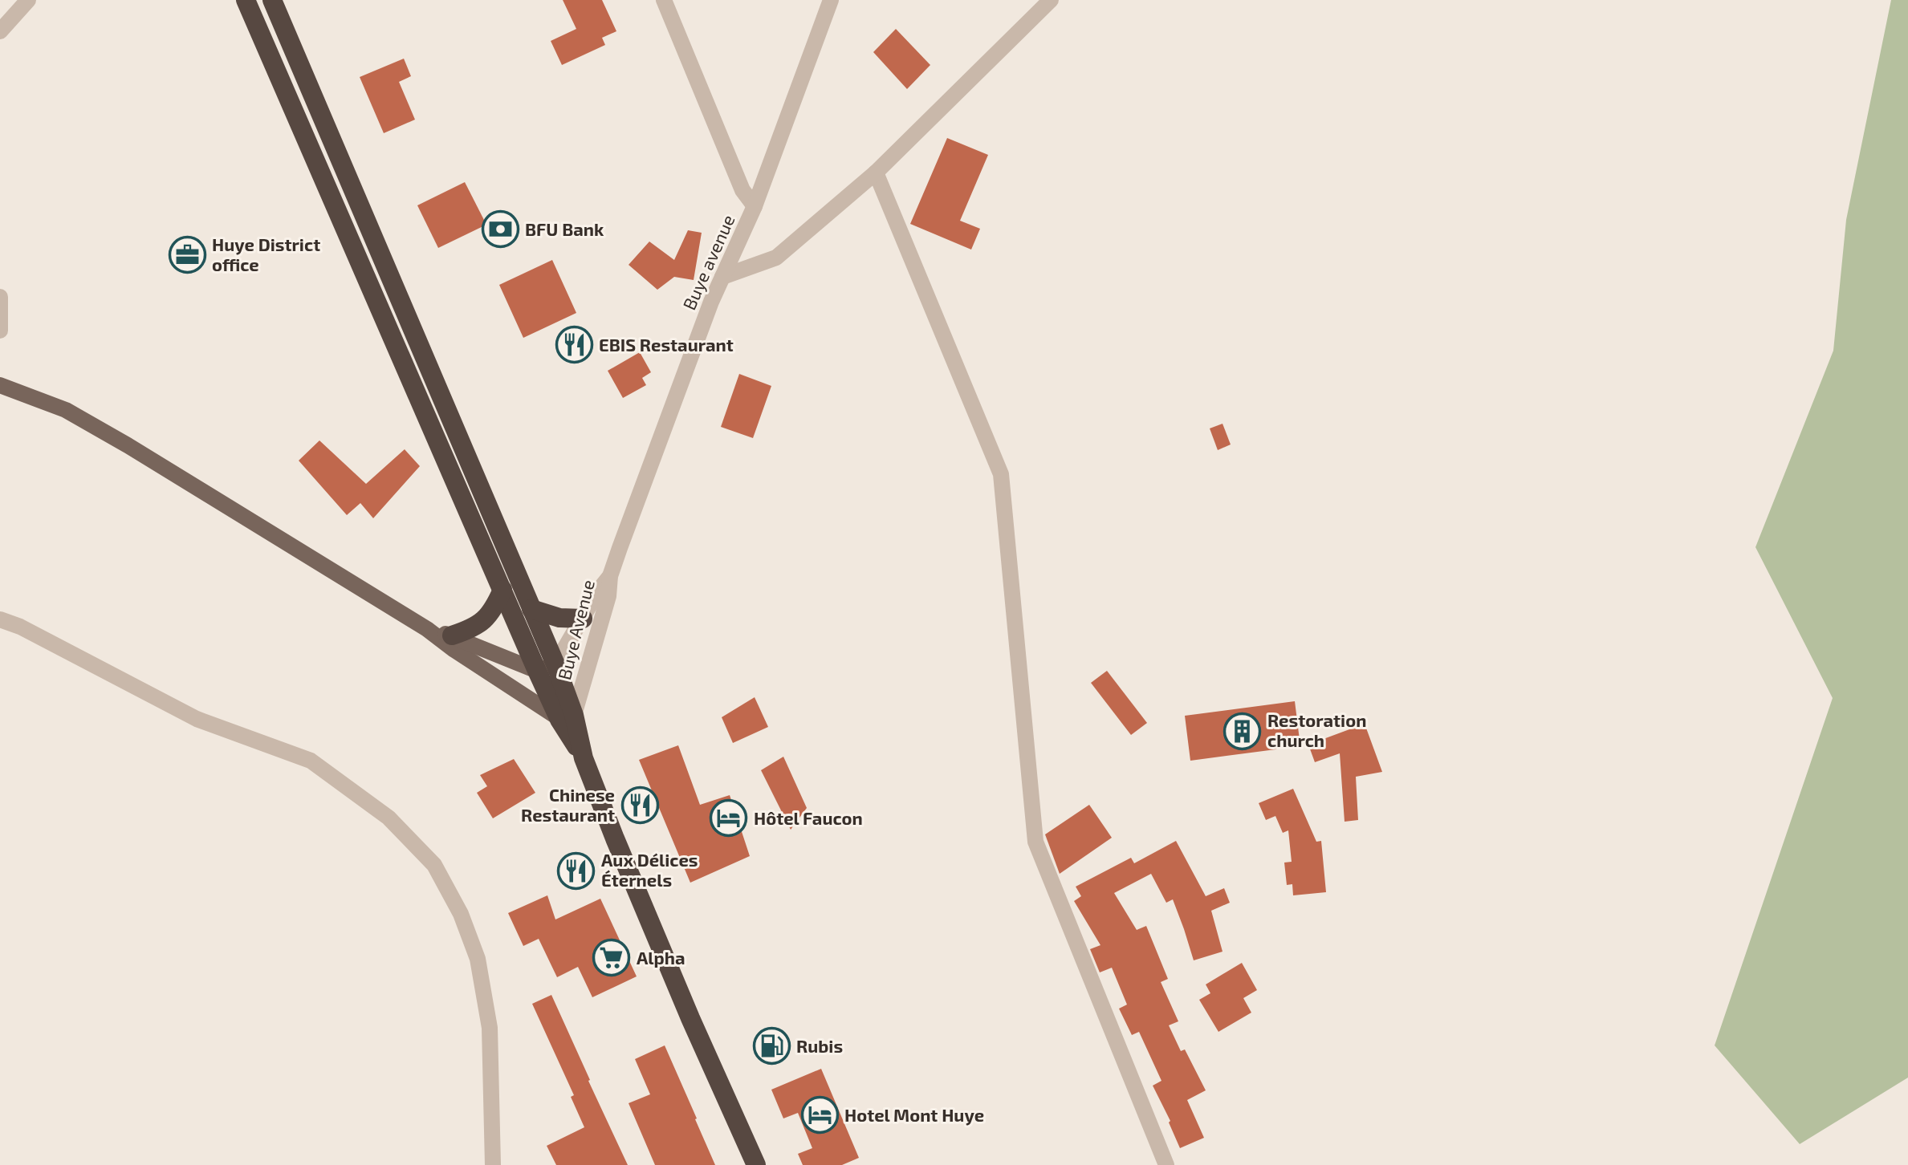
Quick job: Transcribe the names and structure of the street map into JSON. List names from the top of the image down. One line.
{"streets":{"street":["Buye avenue","Buye Avenue"]},"crossings":[["Buye avenue","Buye Avenue"]],"places":{"bank":["BFU Bank"],"office":["Huye District office"],"restaurant":["EBIS Restaurant","Chinese Restaurant","Aux Délices Éternels"],"building":["Restoration church"],"hotel":["Hôtel Faucon","Hotel Mont Huye"],"supermarket":["Alpha"],"fuel station":["Rubis"]}}
